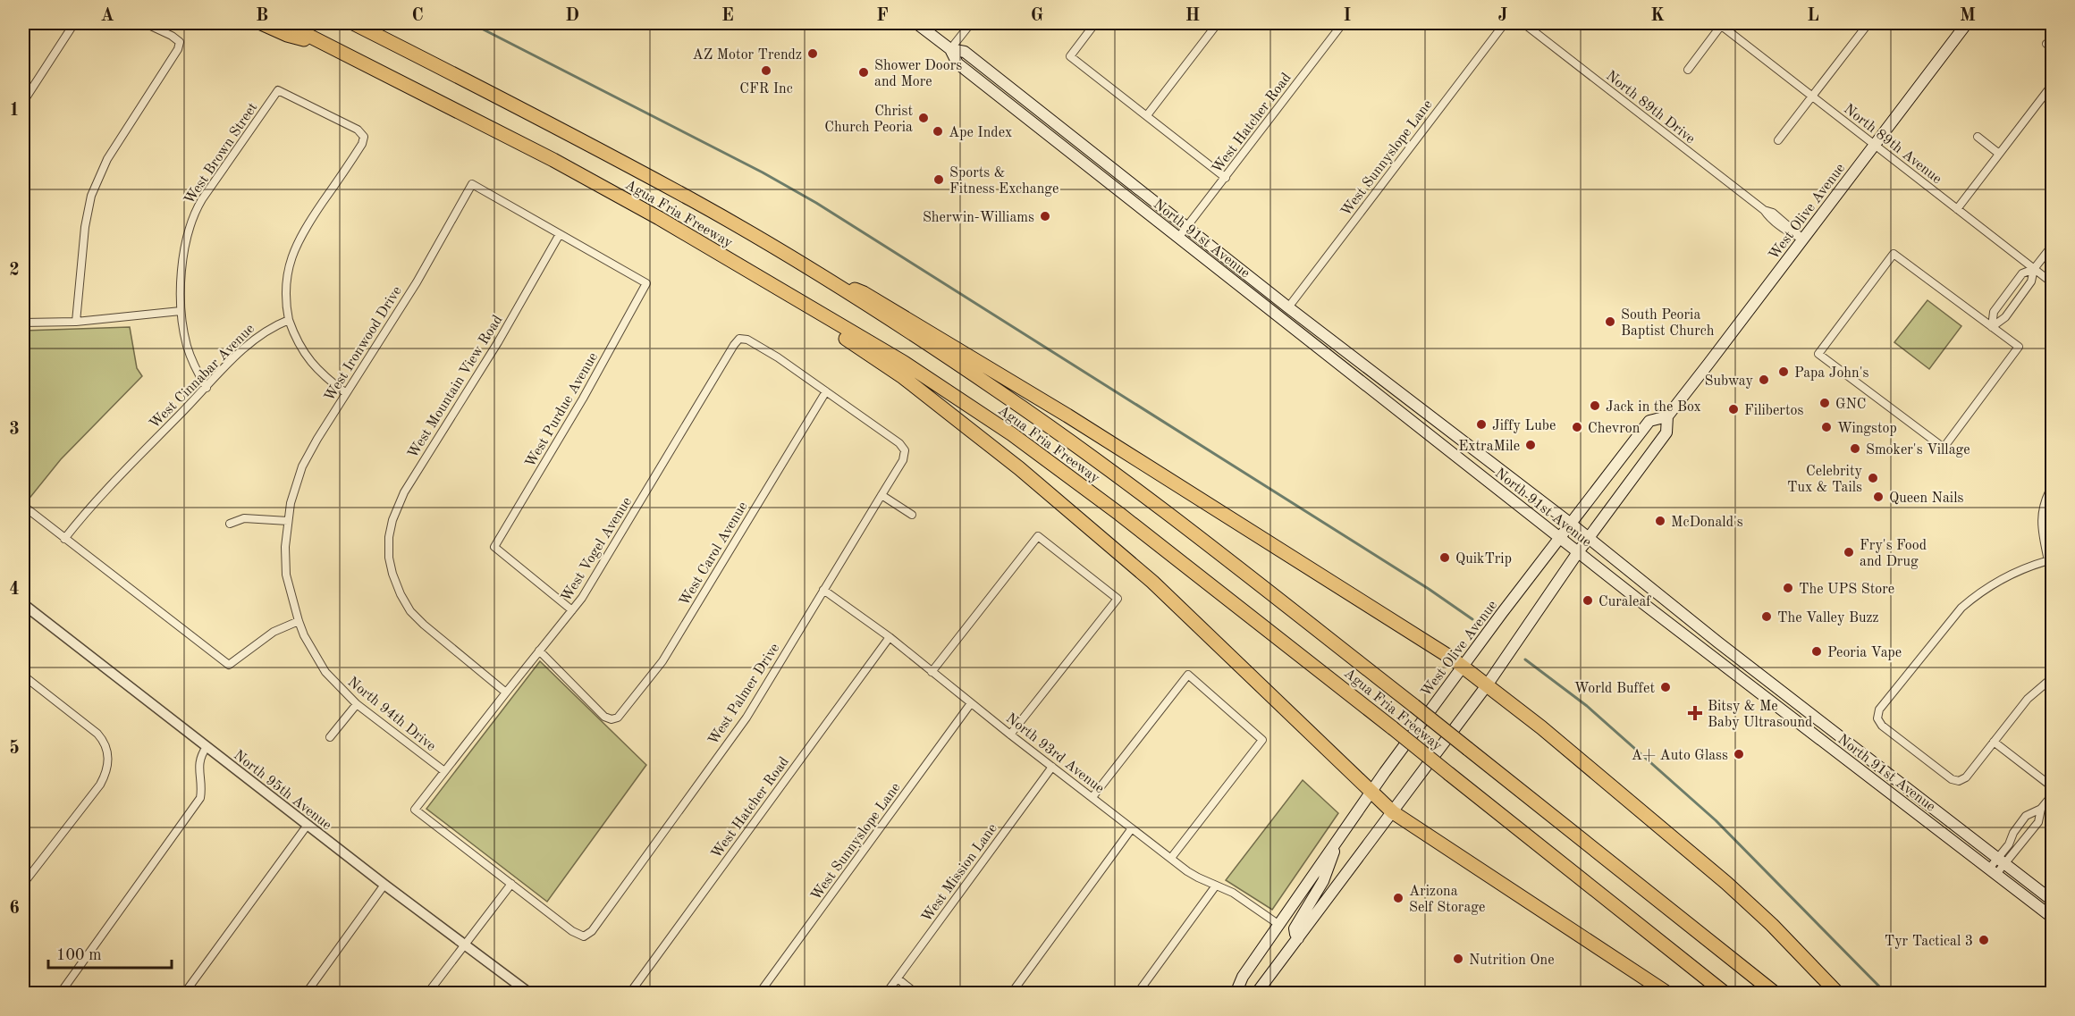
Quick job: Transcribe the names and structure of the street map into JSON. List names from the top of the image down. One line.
{"streets":{"highway":["Agua Fria Freeway"],"main road":["West Olive Avenue","North 91st Avenue"],"street":["North 89th Drive","West Hatcher Road","North 89th Avenue","West Brown Street","West Sunnyslope Lane","West Ironwood Drive","West Cinnabar Avenue","West Mountain View Road","West Purdue Avenue","West Vogel Avenue","West Carol Avenue","West Palmer Drive","North 94th Drive","North 93rd Avenue","North 95th Avenue","West Mission Lane"]},"crossings":[["North 89th Drive","West Olive Avenue"],["West Hatcher Road","North 91st Avenue"],["West Hatcher Road","North 93rd Avenue"],["North 89th Avenue","West Olive Avenue"],["West Brown Street","West Cinnabar Avenue"],["West Sunnyslope Lane","North 91st Avenue"],["West Sunnyslope Lane","North 93rd Avenue"],["West Olive Avenue","North 91st Avenue"],["West Olive Avenue","North 93rd Avenue"],["West Ironwood Drive","West Mountain View Road"],["West Ironwood Drive","West Purdue Avenue"],["West Ironwood Drive","North 94th Drive"],["West Mountain View Road","West Purdue Avenue"],["West Mountain View Road","West Vogel Avenue"],["West Purdue Avenue","West Vogel Avenue"],["West Vogel Avenue","West Carol Avenue"],["West Vogel Avenue","West Palmer Drive"],["West Vogel Avenue","North 94th Drive"],["West Carol Avenue","West Palmer Drive"],["West Palmer Drive","North 93rd Avenue"],["North 93rd Avenue","West Mission Lane"]],"places":{"other":["AZ Motor Trendz","CFR Inc","Shower Doors and More","Christ Church Peoria","Ape Index","Sports & Fitness Exchange","Sherwin-Williams","South Peoria Baptist Church","Papa John's","Subway","GNC","Jack in the Box","Filibertos","Jiffy Lube","Chevron","Wingstop","ExtraMile","Smoker's Village","Celebrity Tux & Tails","Queen Nails","McDonald's","Fry's Food and Drug","QuikTrip","The UPS Store","Curaleaf","The Valley Buzz","Peoria Vape","World Buffet","A+ Auto Glass","Arizona Self Storage","Tyr Tactical 3","Nutrition One"],"health":["Bitsy & Me Baby Ultrasound"]},"scale_bar":"100 m","grid":{"columns":["A","B","C","D","E","F","G","H","I","J","K","L","M"],"rows":["1","2","3","4","5","6"]}}
